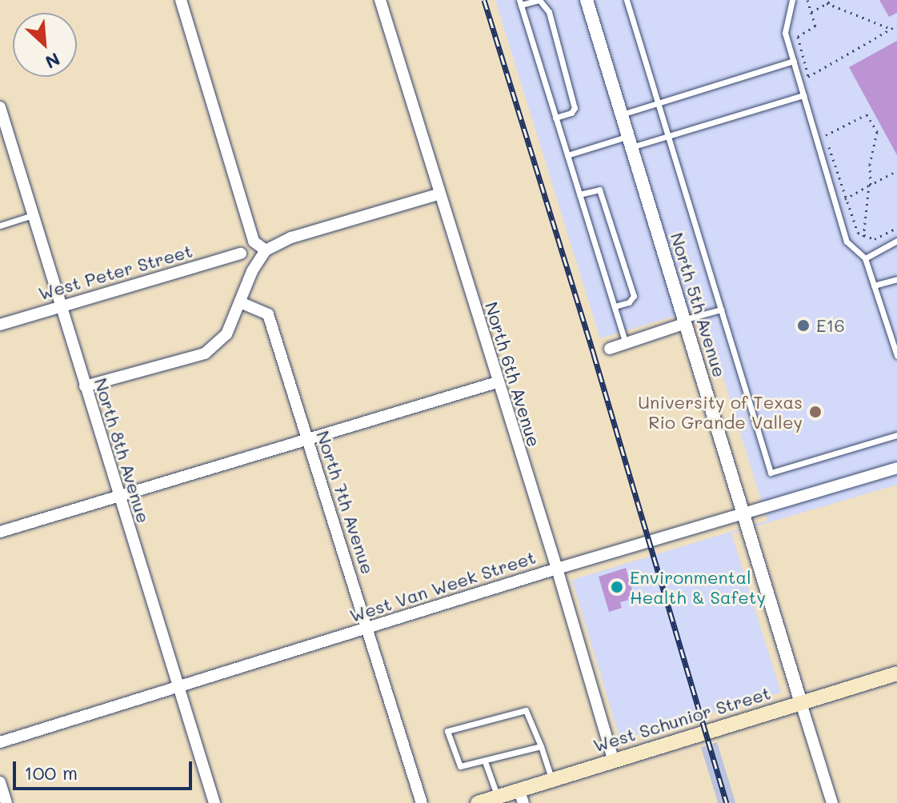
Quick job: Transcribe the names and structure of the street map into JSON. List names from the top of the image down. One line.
{"streets":{"main road":["West Schunior Street"],"street":["West Peter Street","North 5th Avenue","North 6th Avenue","North 8th Avenue","North 7th Avenue","West Van Week Street"]},"crossings":[["West Peter Street","North 8th Avenue"],["North 5th Avenue","West Van Week Street"],["North 5th Avenue","West Schunior Street"],["North 6th Avenue","West Van Week Street"],["North 6th Avenue","West Schunior Street"],["North 8th Avenue","West Van Week Street"],["North 7th Avenue","West Van Week Street"]],"places":["E16","University of Texas Rio Grande Valley","Environmental Health & Safety"],"scale_bar":"100 m","north":"bottom right"}
